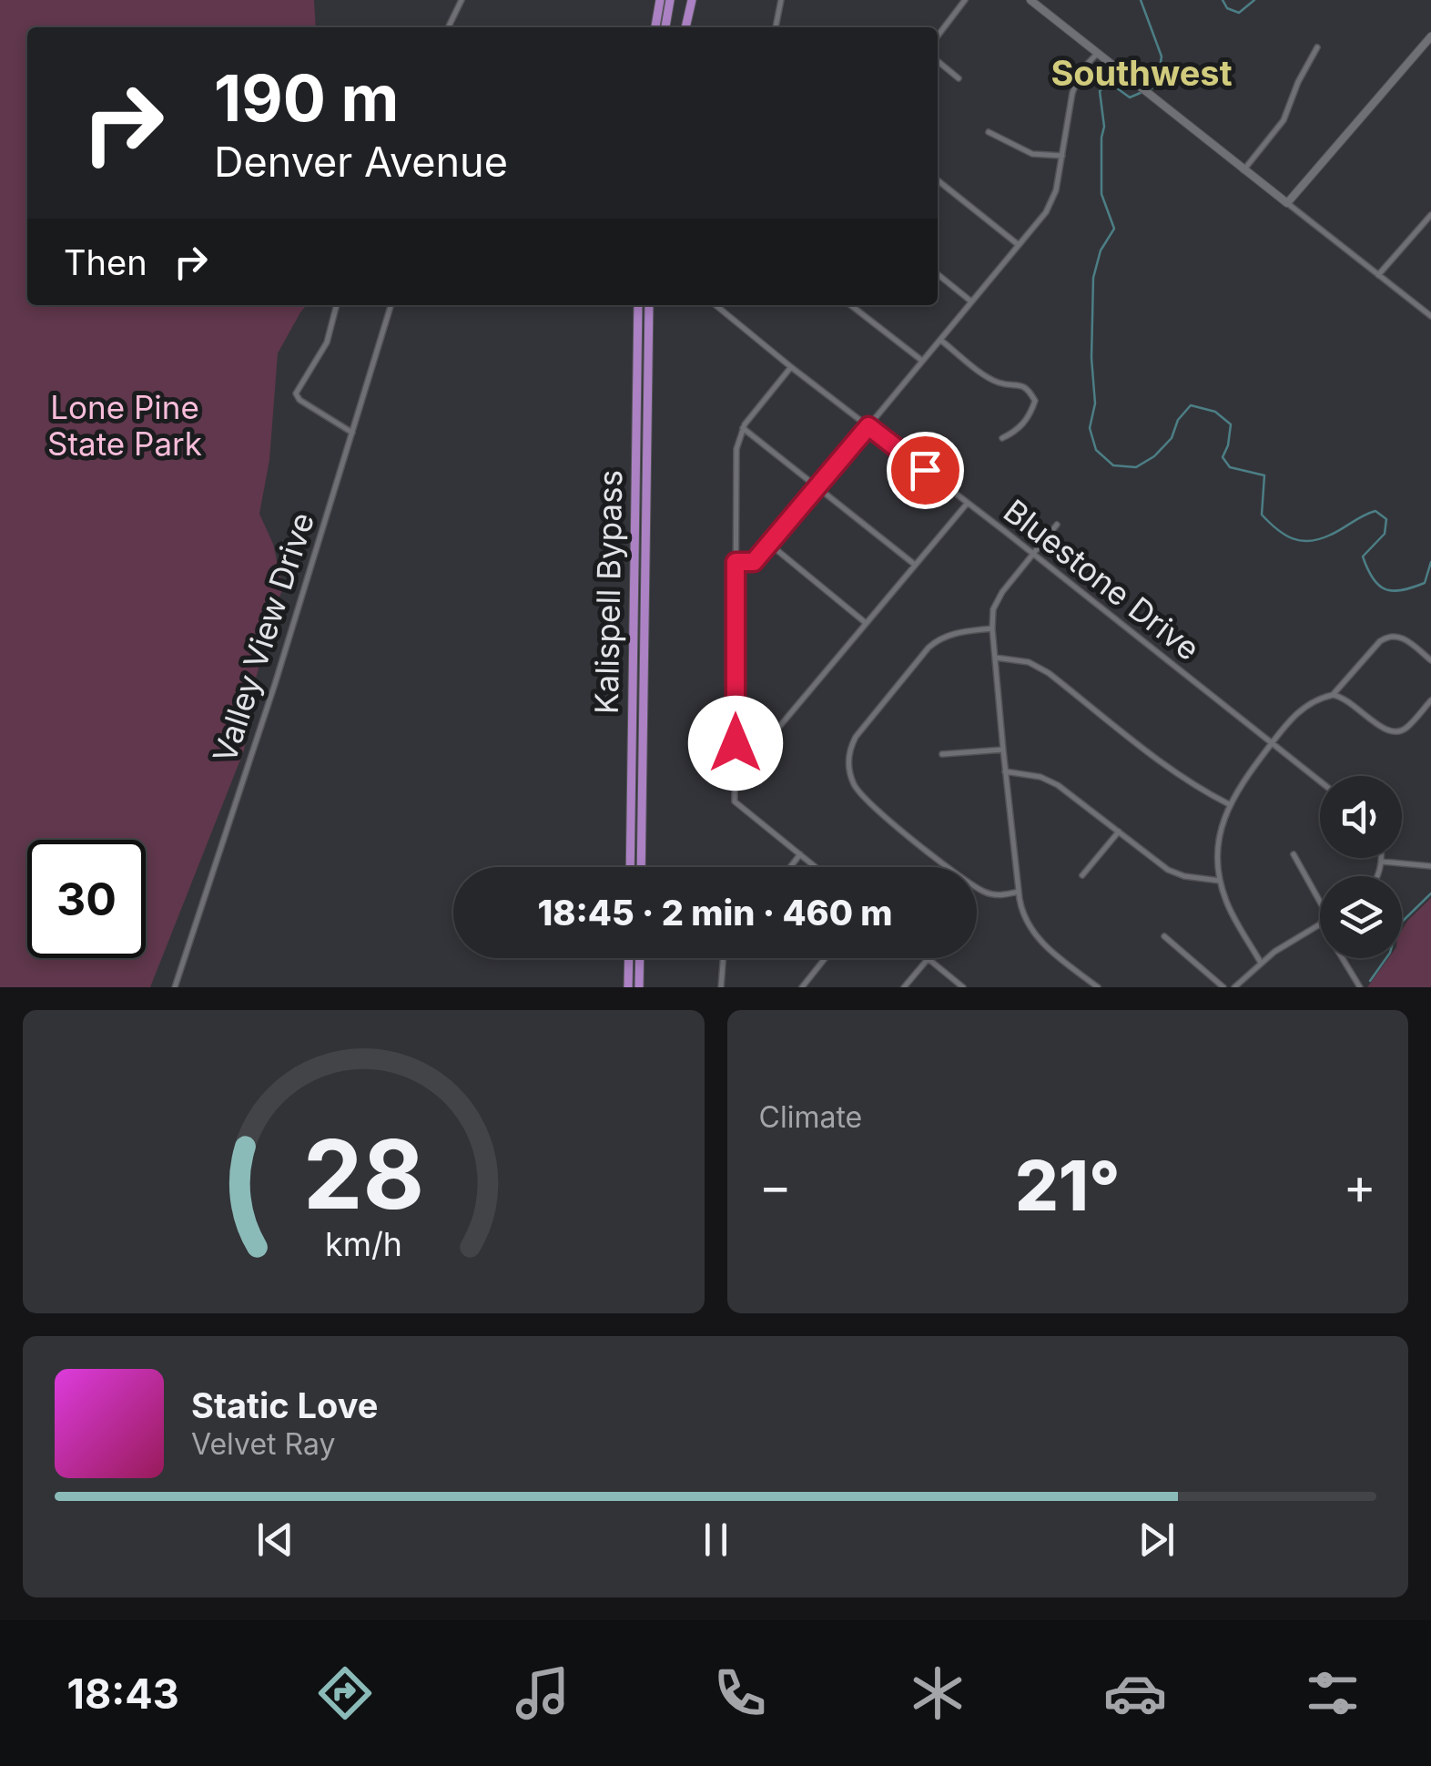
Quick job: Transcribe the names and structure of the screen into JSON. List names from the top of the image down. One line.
{"streets":{"highway":["Kalispell Bypass"],"street":["Bluestone Drive","Valley View Drive"]},"districts":["Southwest"],"parks":["Lone Pine State Park"],"page":{"turn":["190 m","Denver Avenue"],"then":"Then","limit":"30","trip":"18:45 · 2 min · 460 m","tile":"Climate","heat":["−","21°","+"],"song":["Static Love","Velvet Ray"],"tabs":"18:43","gauge":["28","km/h"]}}
